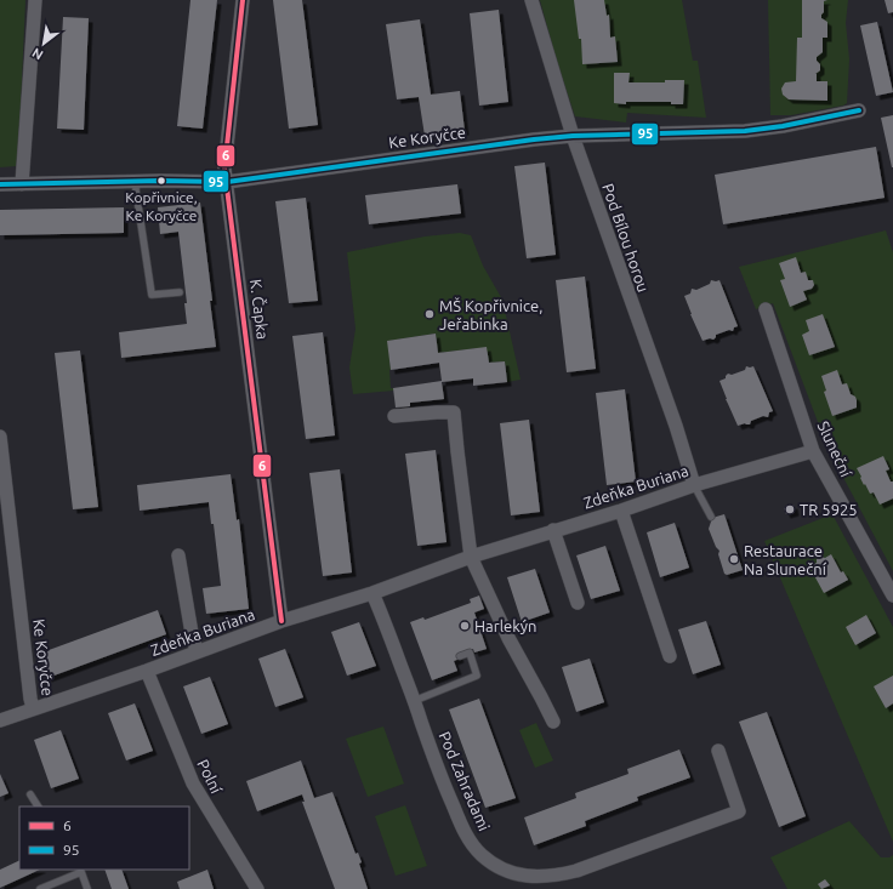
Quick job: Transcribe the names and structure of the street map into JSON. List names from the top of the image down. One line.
{"streets":{"street":["Ke Koryčce","Pod Bílou horou","K. Čapka","Sluneční","Zdeňka Buriana","Polní","Pod Zahradami"]},"crossings":[["Ke Koryčce","Pod Bílou horou"],["Ke Koryčce","K. Čapka"],["Ke Koryčce","Zdeňka Buriana"],["Pod Bílou horou","Zdeňka Buriana"],["K. Čapka","Zdeňka Buriana"],["Sluneční","Zdeňka Buriana"],["Zdeňka Buriana","Polní"],["Zdeňka Buriana","Pod Zahradami"]],"places":["Kopřivnice, Ke Koryčce","MŠ Kopřivnice, Jeřabinka","TR 5925","Restaurace Na Sluneční","Harlekýn"],"lines":["transit line 6","transit line 95"],"legend":["6","95"],"north":"bottom left"}
